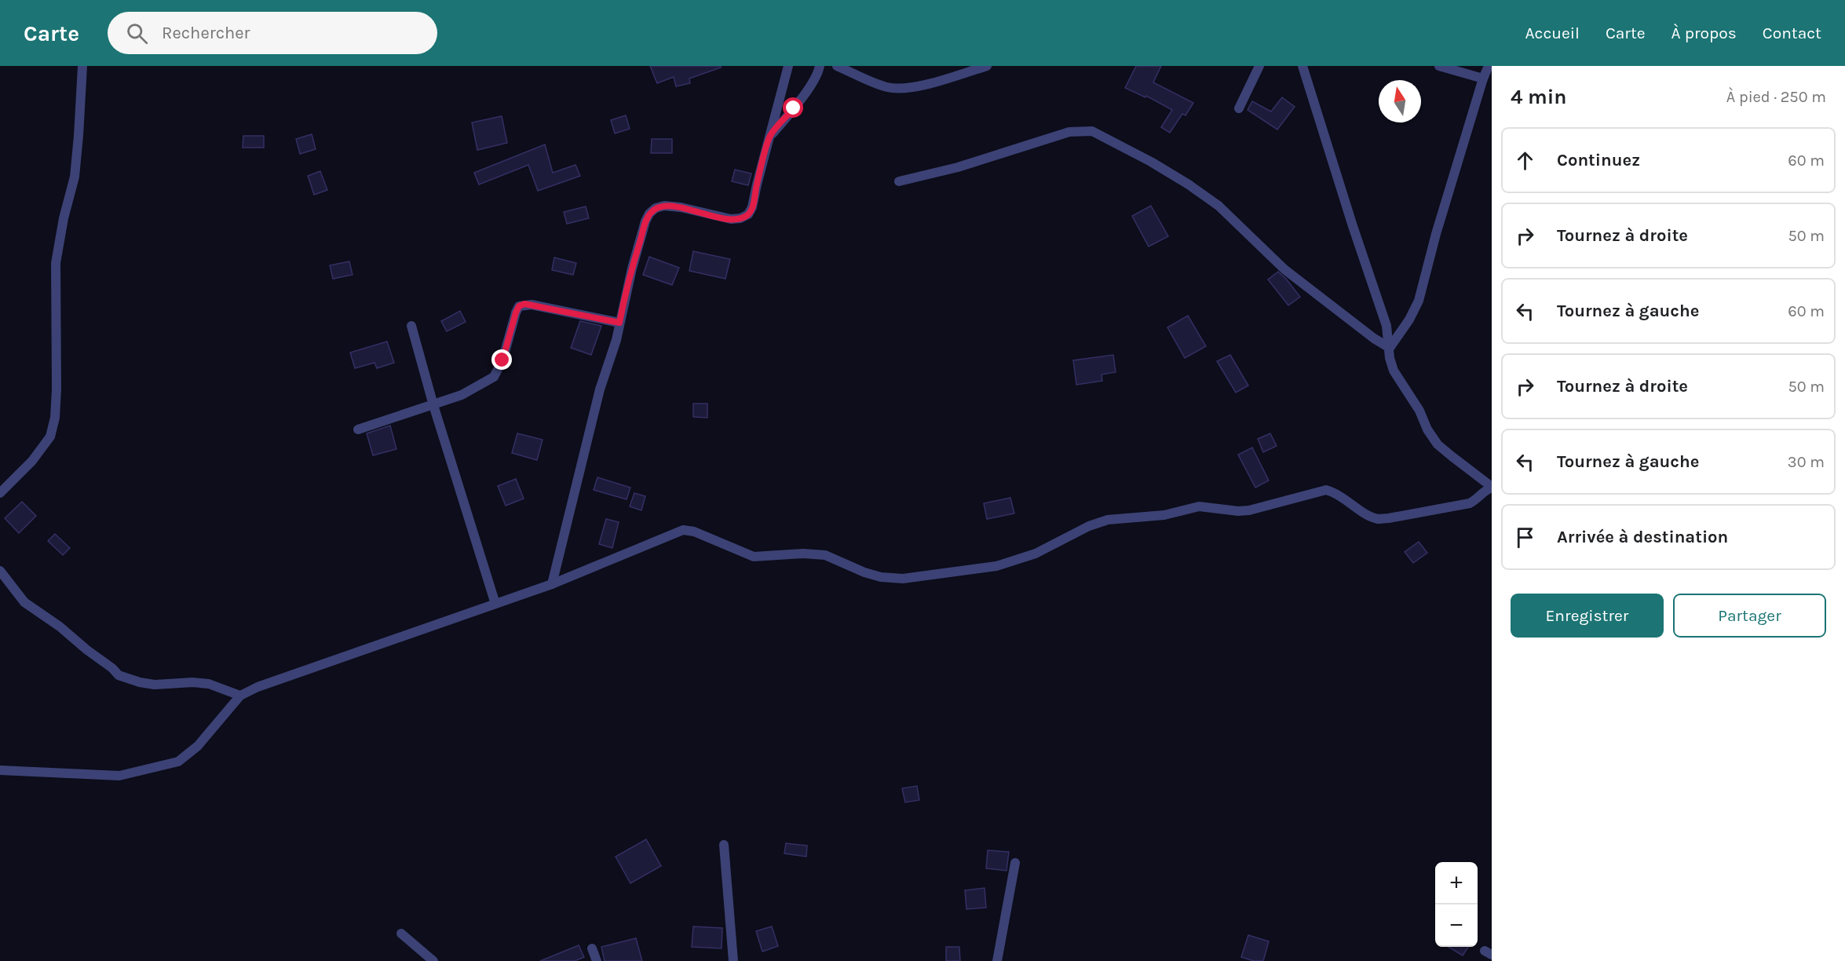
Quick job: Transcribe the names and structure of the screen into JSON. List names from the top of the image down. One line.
{"north":"top","page":{"header":"Carte","search":"Rechercher","nav":["Accueil","Carte","À propos","Contact"],"heading":["4 min","À pied · 250 m"],"list":[["Continuez","60 m"],["Tournez à droite","50 m"],["Tournez à gauche","60 m"],["Tournez à droite","50 m"],["Tournez à gauche","30 m"],"Arrivée à destination"],"buttons":["Enregistrer","Partager"],"map_buttons":["+","−"]}}
